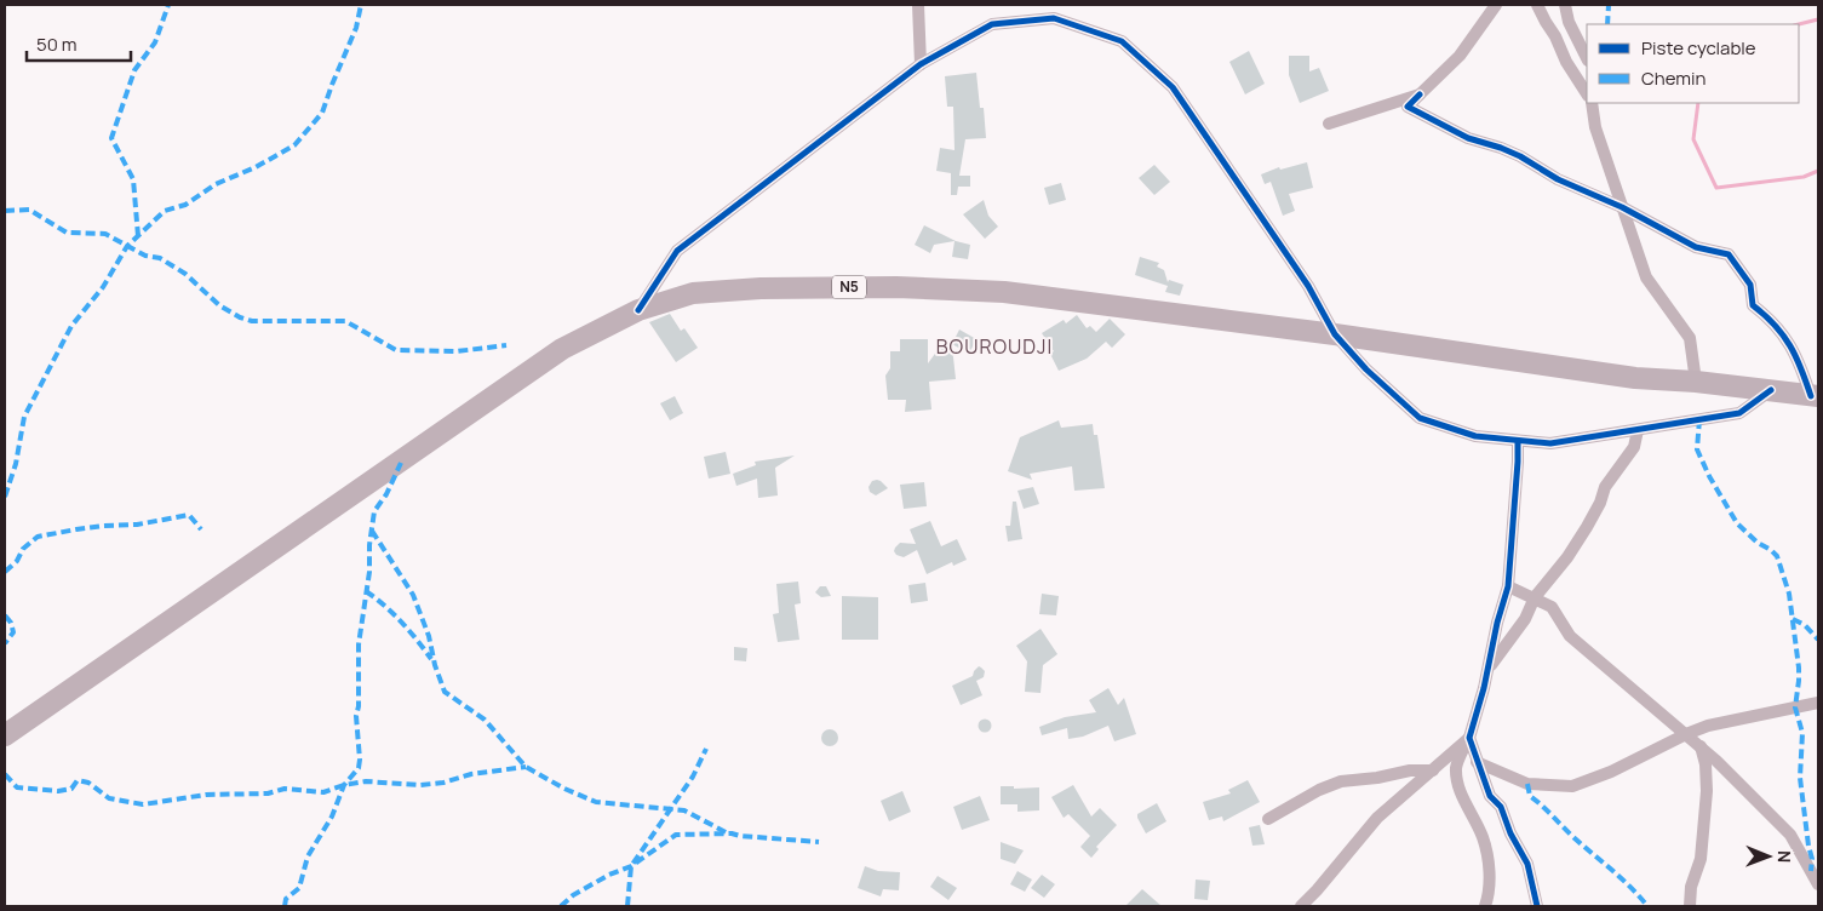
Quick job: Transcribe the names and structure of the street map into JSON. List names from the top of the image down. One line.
{"streets":{"highway":["N5"]},"districts":["BOUROUDJI"],"legend":["Piste cyclable","Chemin"],"scale_bar":"50 m","north":"right"}
